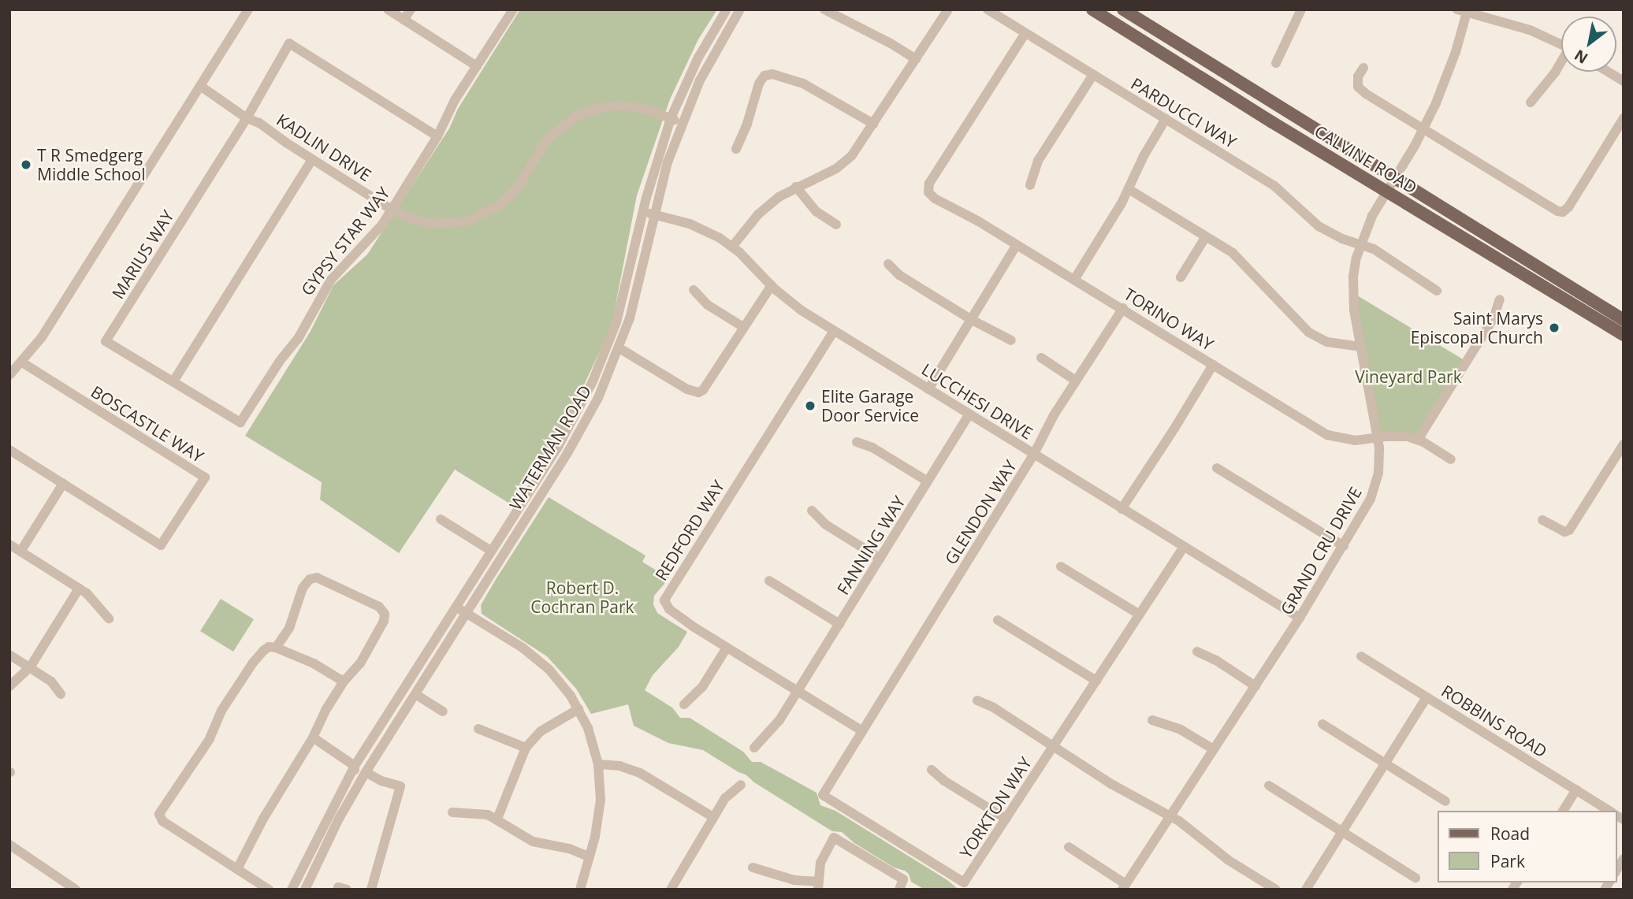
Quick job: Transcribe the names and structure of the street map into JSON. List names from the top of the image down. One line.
{"streets":{"main road":["CALVINE ROAD"],"street":["PARDUCCI WAY","KADLIN DRIVE","GYPSY STAR WAY","MARIUS WAY","TORINO WAY","LUCCHESI DRIVE","BOSCASTLE WAY","WATERMAN ROAD","GLENDON WAY","REDFORD WAY","FANNING WAY","GRAND CRU DRIVE","ROBBINS ROAD","YORKTON WAY"]},"crossings":[["PARDUCCI WAY","TORINO WAY"],["PARDUCCI WAY","GRAND CRU DRIVE"],["KADLIN DRIVE","GYPSY STAR WAY"],["KADLIN DRIVE","MARIUS WAY"],["KADLIN DRIVE","WATERMAN ROAD"],["CALVINE ROAD","GRAND CRU DRIVE"],["GYPSY STAR WAY","MARIUS WAY"],["TORINO WAY","GLENDON WAY"],["TORINO WAY","GRAND CRU DRIVE"],["LUCCHESI DRIVE","WATERMAN ROAD"],["LUCCHESI DRIVE","GLENDON WAY"],["LUCCHESI DRIVE","REDFORD WAY"],["LUCCHESI DRIVE","FANNING WAY"],["LUCCHESI DRIVE","GRAND CRU DRIVE"],["LUCCHESI DRIVE","YORKTON WAY"],["GLENDON WAY","REDFORD WAY"],["GLENDON WAY","YORKTON WAY"],["REDFORD WAY","FANNING WAY"],["REDFORD WAY","YORKTON WAY"]],"parks":["Vineyard Park","Robert D. Cochran Park"],"places":["T R Smedgerg Middle School","Saint Marys Episcopal Church","Elite Garage Door Service"],"legend":["Road","Park"],"north":"bottom left"}
